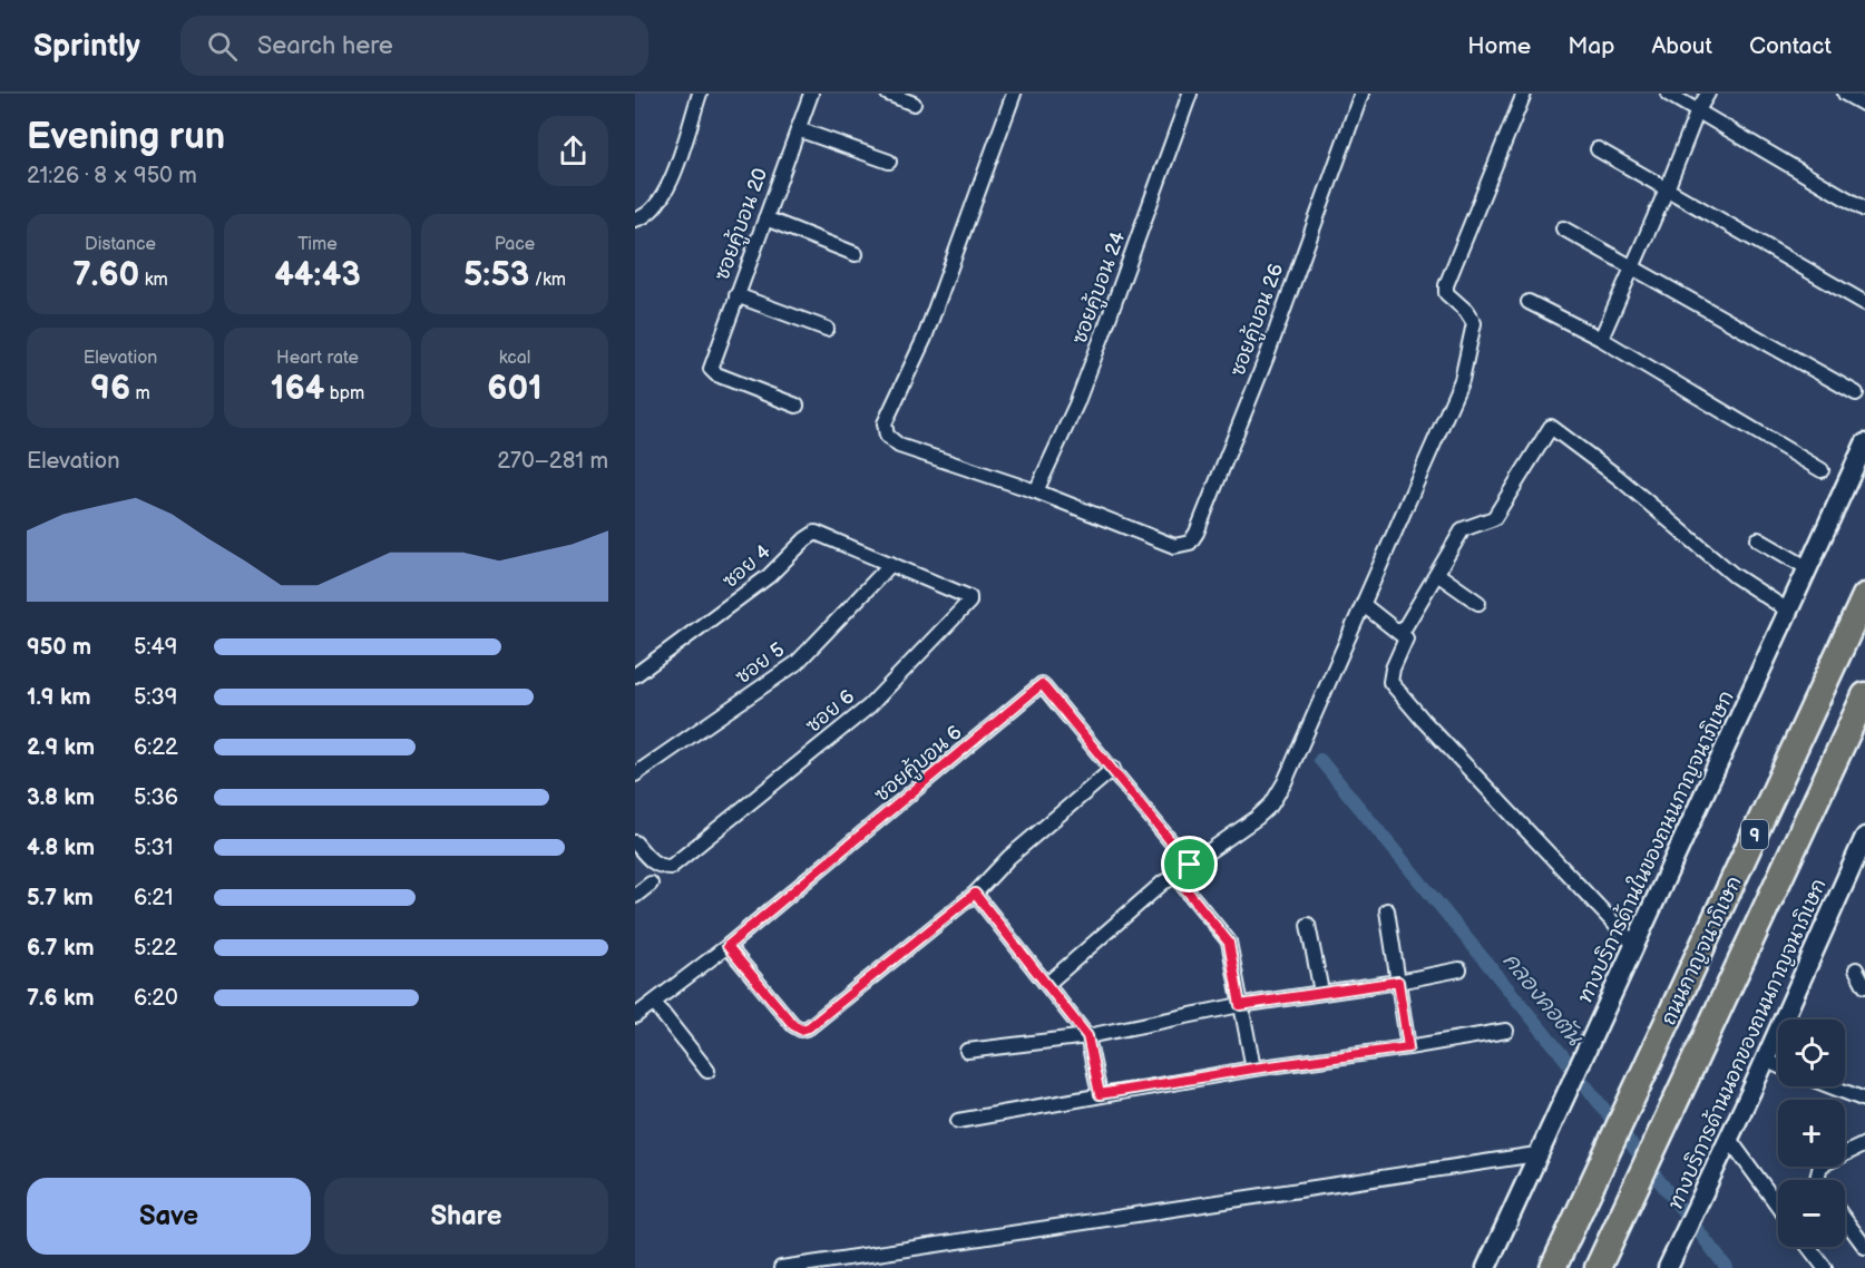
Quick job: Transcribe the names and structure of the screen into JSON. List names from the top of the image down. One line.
{"streets":{"highway":["9","ถนนกาญจนาภิเษก"],"main road":["ทางบริการด้านในของถนนกาญจนาภิเษก","ทางบริการด้านนอกของถนนกาญจนาภิเษก"],"street":["ซอยคู้บอน 20","ซอยคู้บอน 24","ซอยคู้บอน 26","ซอย 4","ซอย 5","ซอย 6","ซอยคู้บอน 6"]},"crossings":[["ซอยคู้บอน 24","ซอยคู้บอน 26"],["ซอย 4","ซอย 5"],["ซอย 4","ซอย 6"],["ซอย 5","ซอย 6"]],"water":["คลองคอตัน"],"page":{"header":"Sprintly","search":"Search here","nav":["Home","Map","About","Contact"],"heading":["Evening run","21:26 · 8 × 950 m"],"stats":[["Distance","7.60 km"],["Time","44:43"],["Pace","5:53 /km"],["Elevation","96 m"],["Heart rate","164 bpm"],["kcal","601"]],"chart":["Elevation","270–281 m"],"list":[{"name":"950 m","note":"5:49"},{"name":"1.9 km","note":"5:39"},{"name":"2.9 km","note":"6:22"},{"name":"3.8 km","note":"5:36"},{"name":"4.8 km","note":"5:31"},{"name":"5.7 km","note":"6:21"},{"name":"6.7 km","note":"5:22"},{"name":"7.6 km","note":"6:20"}],"map_buttons":["+","−"],"buttons":["Save","Share"]}}
